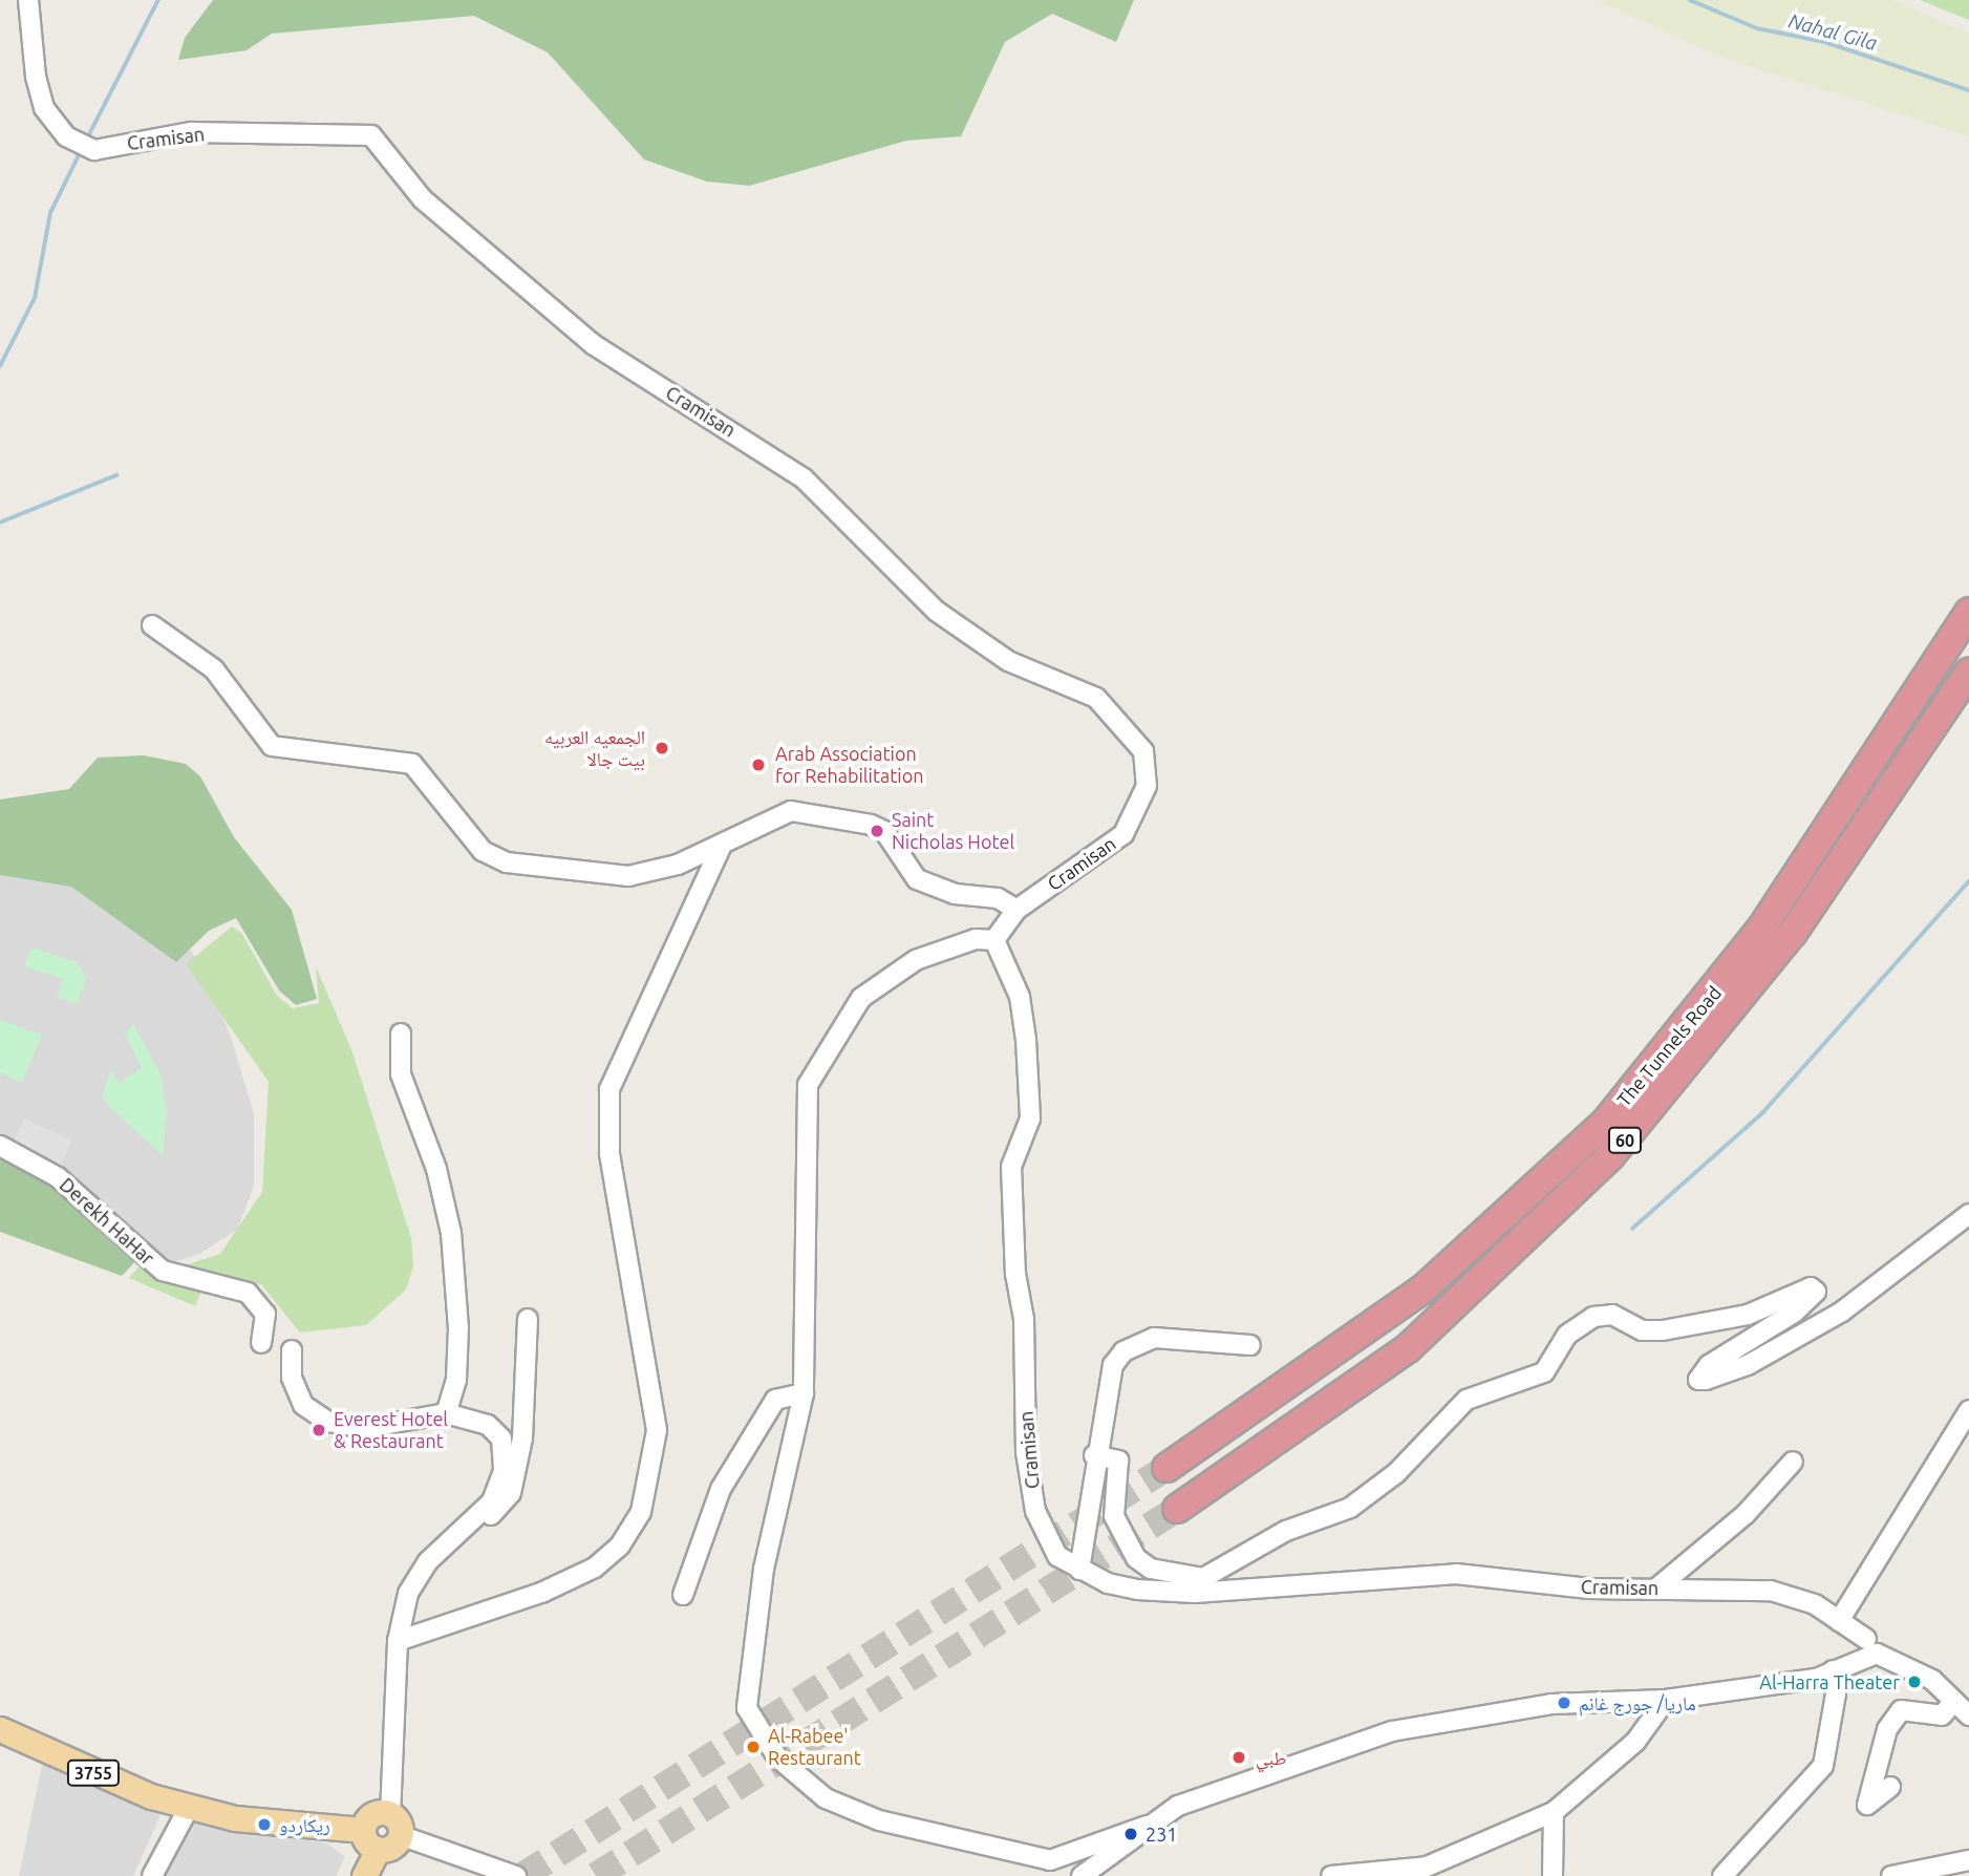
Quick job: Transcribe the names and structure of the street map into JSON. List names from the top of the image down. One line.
{"streets":{"highway":["The Tunnels Road","60"],"main road":["3755"],"street":["Cramisan","Derekh HaHar"]},"water":["Nahal Gila"],"places":["الجمعيه العربيه بيت جالا","Arab Association for Rehabilitation","Saint Nicholas Hotel","Everest Hotel & Restaurant","Al-Harra Theater","ماريا/ جورج غانم","Al-Rabee' Restaurant","طبي","ريكاردو","231"]}
